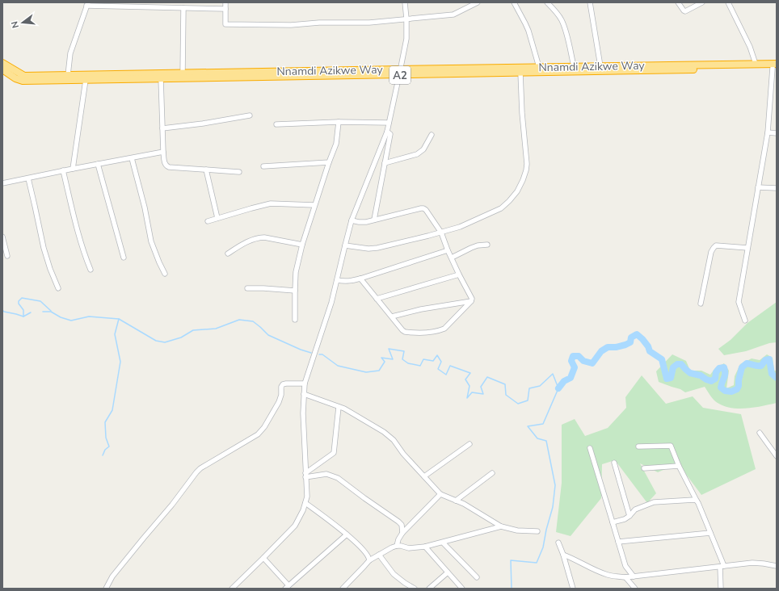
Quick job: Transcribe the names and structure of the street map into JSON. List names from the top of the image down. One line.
{"streets":{"highway":["Nnamdi Azikwe Way","A2"]},"north":"left"}
